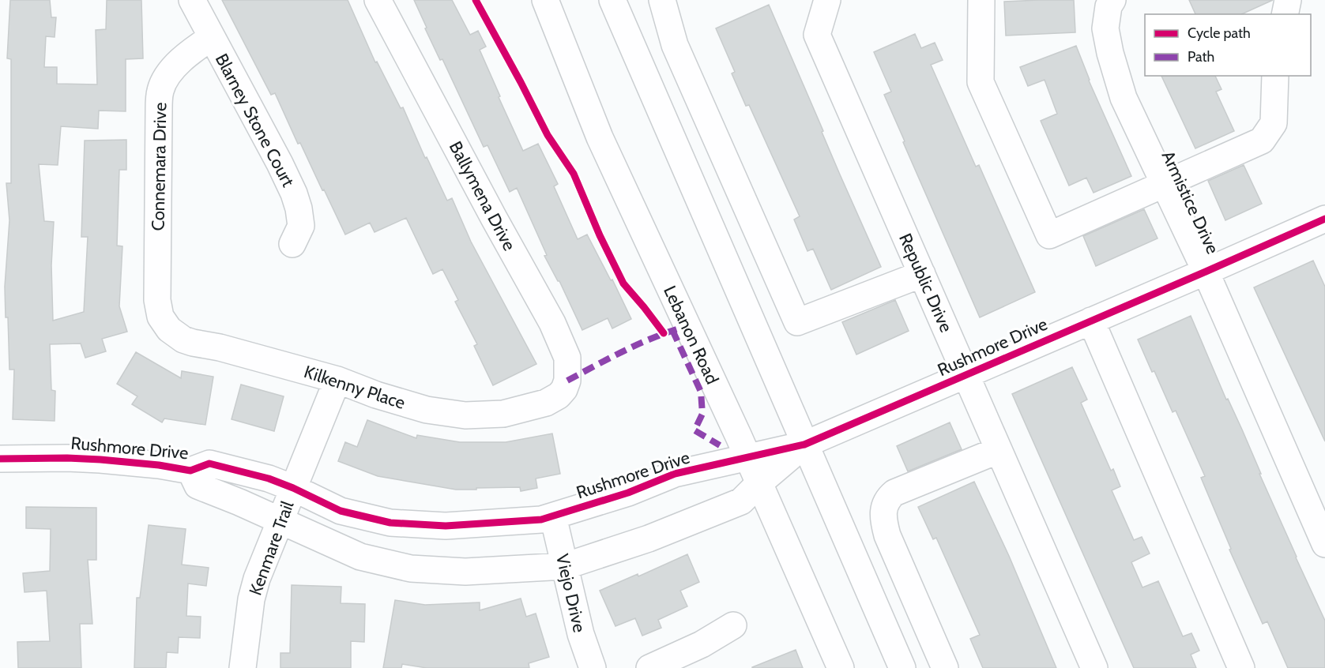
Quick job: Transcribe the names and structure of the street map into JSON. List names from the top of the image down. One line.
{"streets":{"street":["Blarney Stone Court","Connemara Drive","Ballymena Drive","Armistice Drive","Republic Drive","Lebanon Road","Rushmore Drive","Kilkenny Place","Kenmare Trail","Viejo Drive"]},"crossings":[["Blarney Stone Court","Connemara Drive"],["Connemara Drive","Kilkenny Place"],["Ballymena Drive","Kilkenny Place"],["Armistice Drive","Rushmore Drive"],["Republic Drive","Rushmore Drive"],["Lebanon Road","Rushmore Drive"],["Rushmore Drive","Kenmare Trail"],["Rushmore Drive","Viejo Drive"],["Kilkenny Place","Kenmare Trail"]],"legend":["Cycle path","Path"]}
